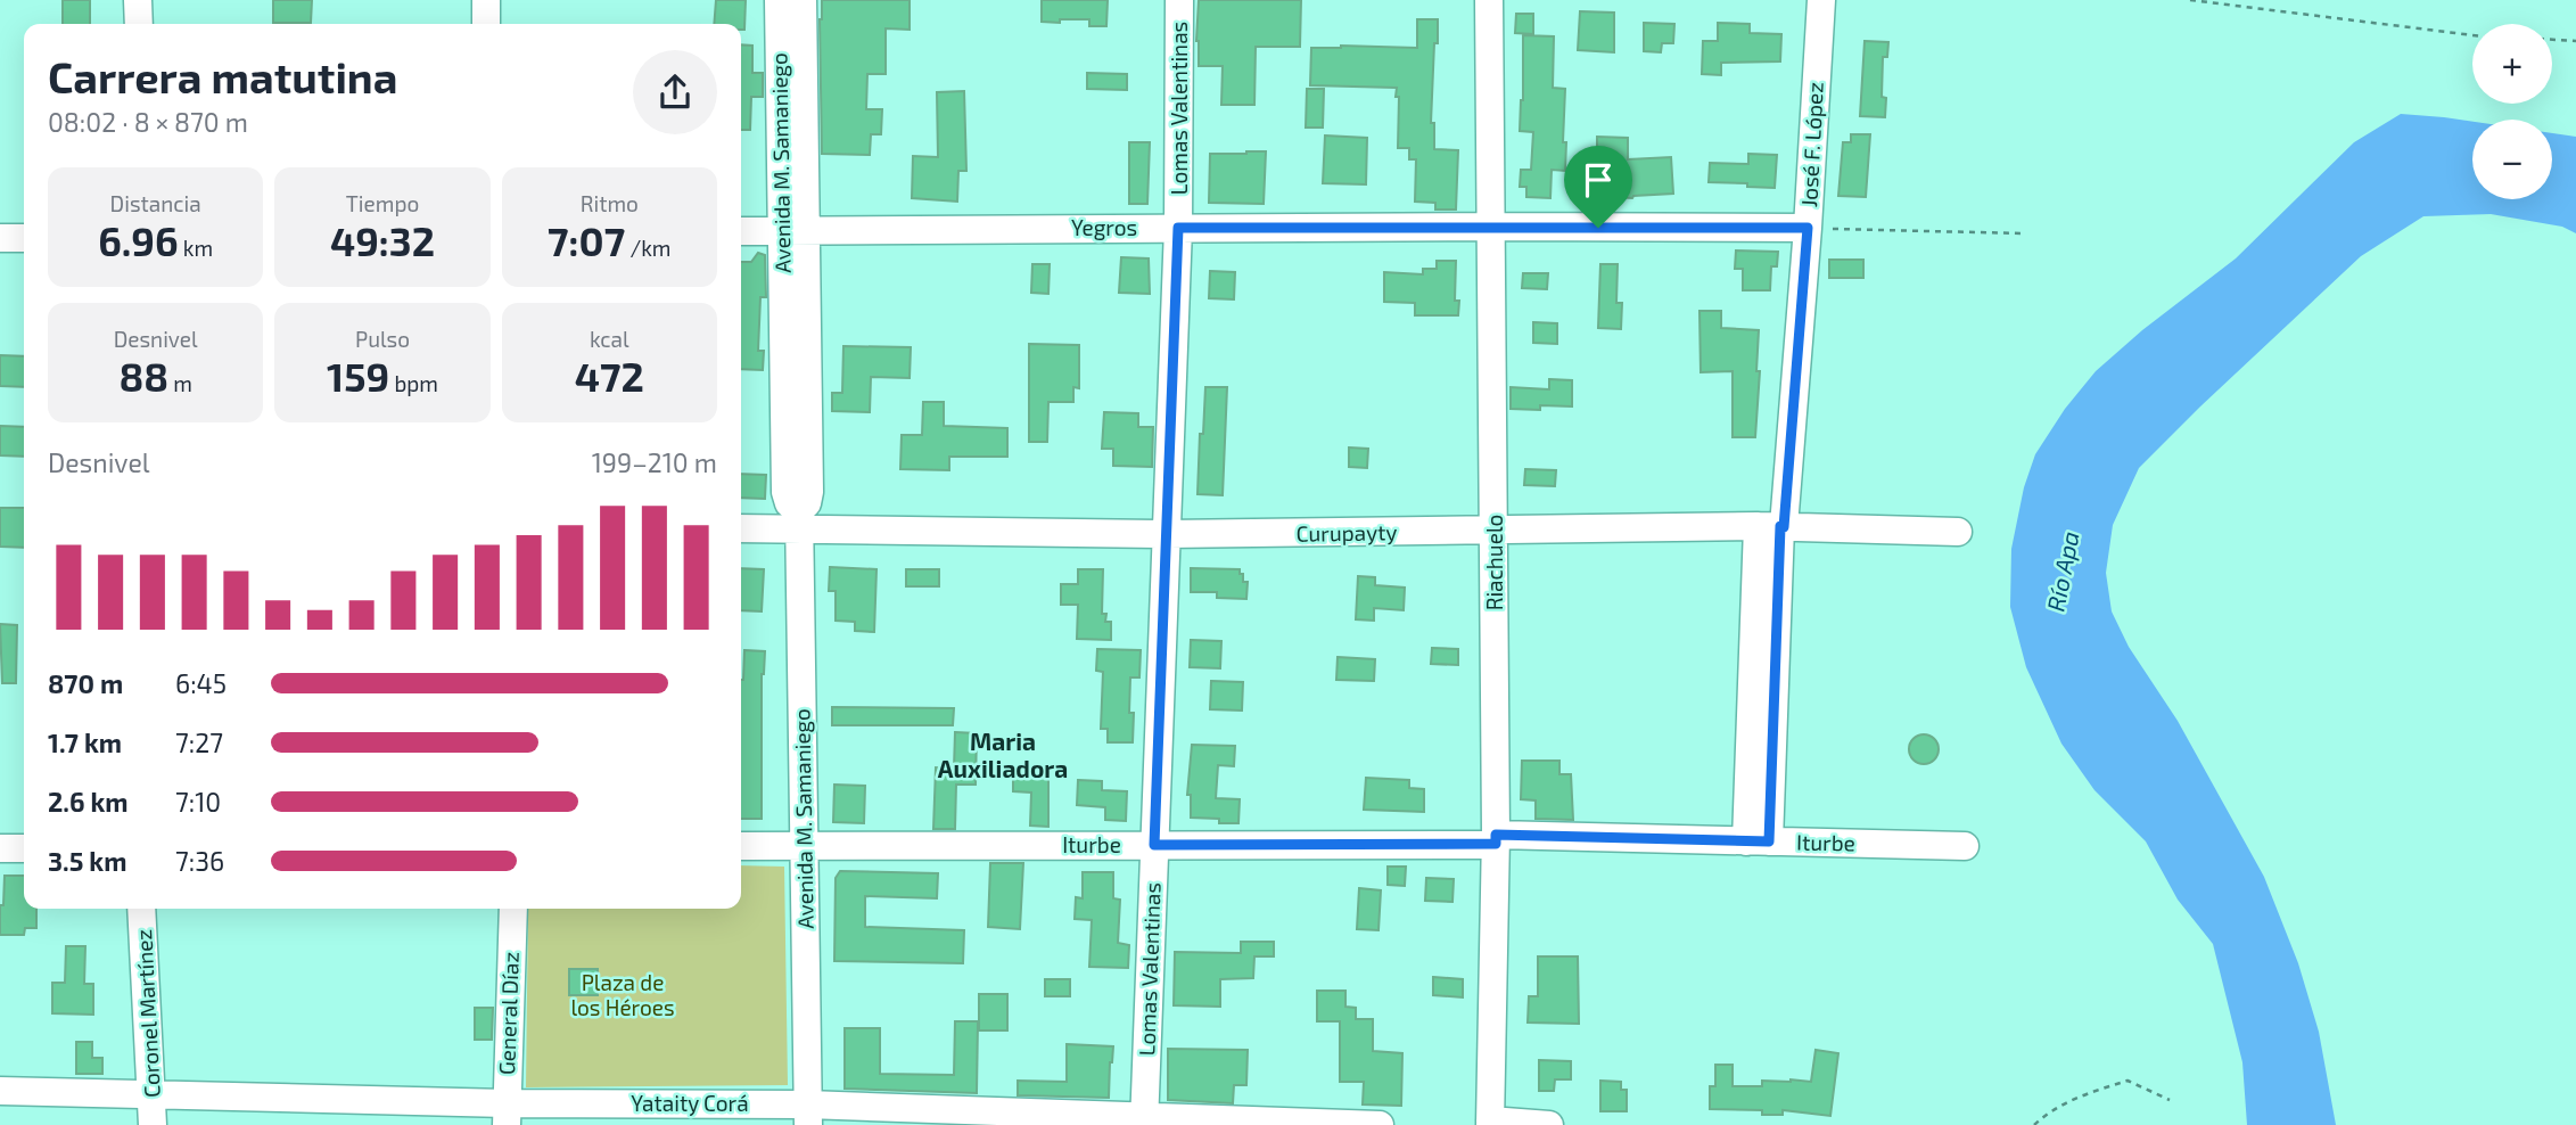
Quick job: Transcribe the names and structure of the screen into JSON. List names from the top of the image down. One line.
{"streets":{"street":["Lomas Valentinas","José F. López","Avenida M. Samaniego","Yegros","Curupayty","Riachuelo","Iturbe","Coronel Martínez","General Díaz","Yataity Corá"]},"crossings":[["Lomas Valentinas","Yegros"],["Lomas Valentinas","Curupayty"],["Lomas Valentinas","Iturbe"],["Lomas Valentinas","Yataity Corá"],["José F. López","Yegros"],["José F. López","Curupayty"],["José F. López","Iturbe"],["Avenida M. Samaniego","Yegros"],["Avenida M. Samaniego","Curupayty"],["Avenida M. Samaniego","Iturbe"],["Avenida M. Samaniego","Yataity Corá"],["Yegros","Riachuelo"],["Curupayty","Riachuelo"],["Riachuelo","Iturbe"],["Coronel Martínez","Yataity Corá"],["General Díaz","Yataity Corá"]],"districts":["Maria Auxiliadora"],"water":["Río Apa"],"parks":["Plaza de los Héroes"],"page":{"map_buttons":["+","−"],"heading":["Carrera matutina","08:02 · 8 × 870 m"],"stats":[["Distancia","6.96 km"],["Tiempo","49:32"],["Ritmo","7:07 /km"],["Desnivel","88 m"],["Pulso","159 bpm"],["kcal","472"]],"chart":["Desnivel","199–210 m"],"list":[{"name":"870 m","note":"6:45"},{"name":"1.7 km","note":"7:27"},{"name":"2.6 km","note":"7:10"},{"name":"3.5 km","note":"7:36"}]}}
